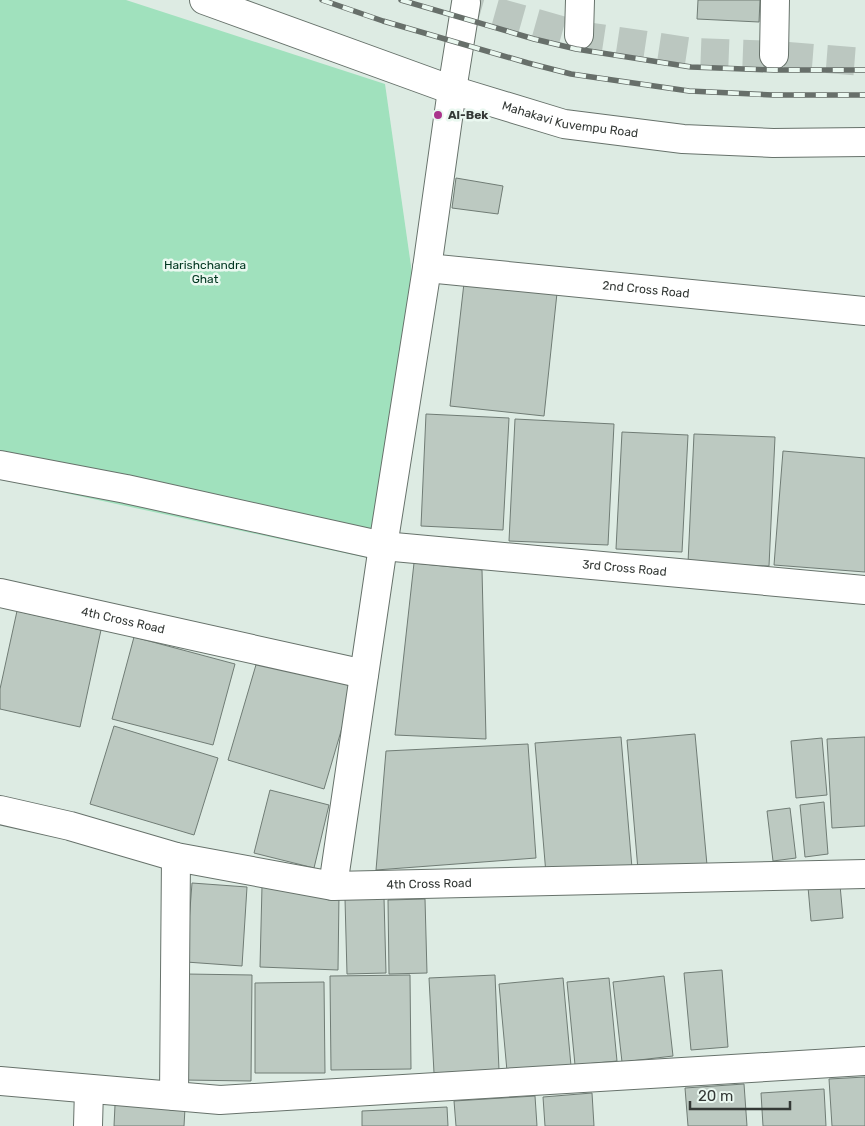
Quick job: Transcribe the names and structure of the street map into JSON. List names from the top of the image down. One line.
{"streets":{"street":["Mahakavi Kuvempu Road","2nd Cross Road","3rd Cross Road","4th Cross Road"]},"parks":["Harishchandra Ghat"],"places":["Al-Bek"],"scale_bar":"20 m"}
